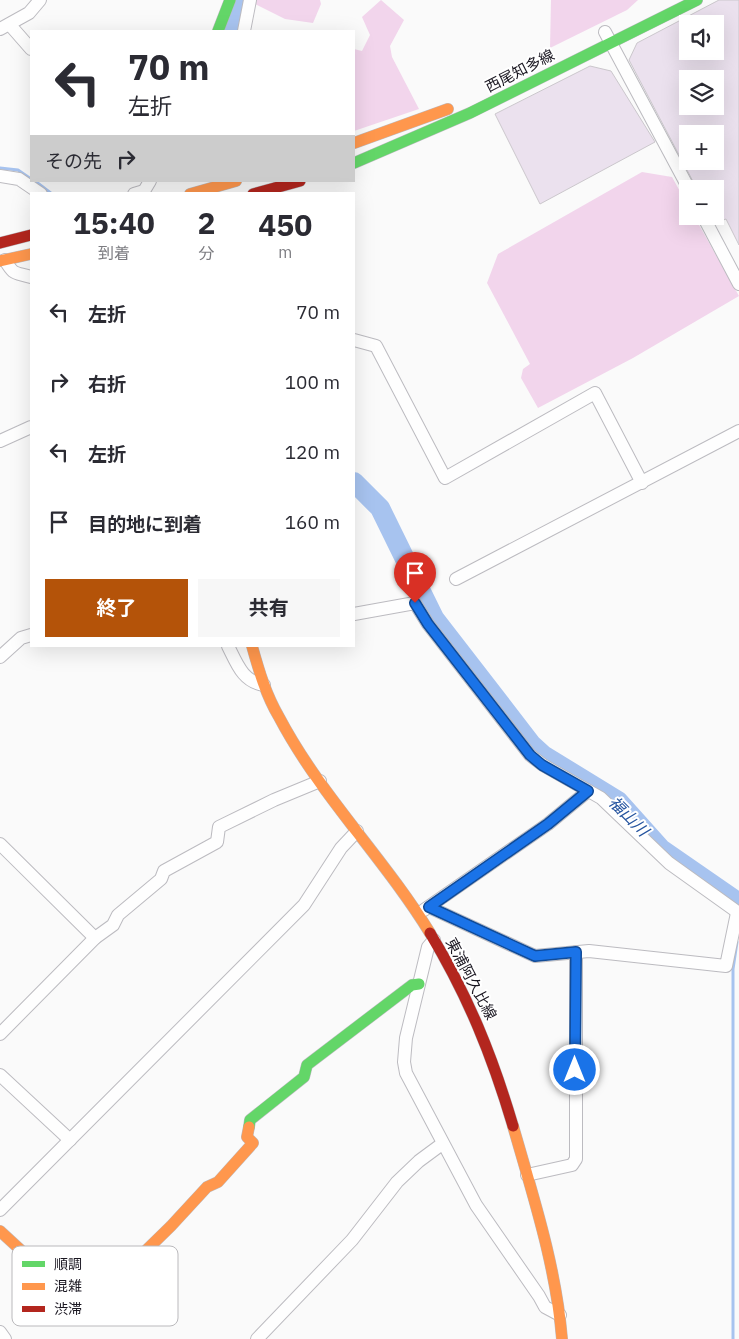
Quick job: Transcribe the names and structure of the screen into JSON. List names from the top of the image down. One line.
{"streets":{"main road":["西尾知多線","東浦阿久比線"]},"water":["福山川"],"legend":["順調","混雑","渋滞"],"page":{"map_buttons":["+","−"],"turn":["70 m","左折"],"then":"その先","eta":["15:40","到着","2","分","450","m"],"list":[{"name":"左折","value":"70 m"},{"name":"右折","value":"100 m"},{"name":"左折","value":"120 m"},{"name":"目的地に到着","value":"160 m"}],"buttons":["終了","共有"]}}
